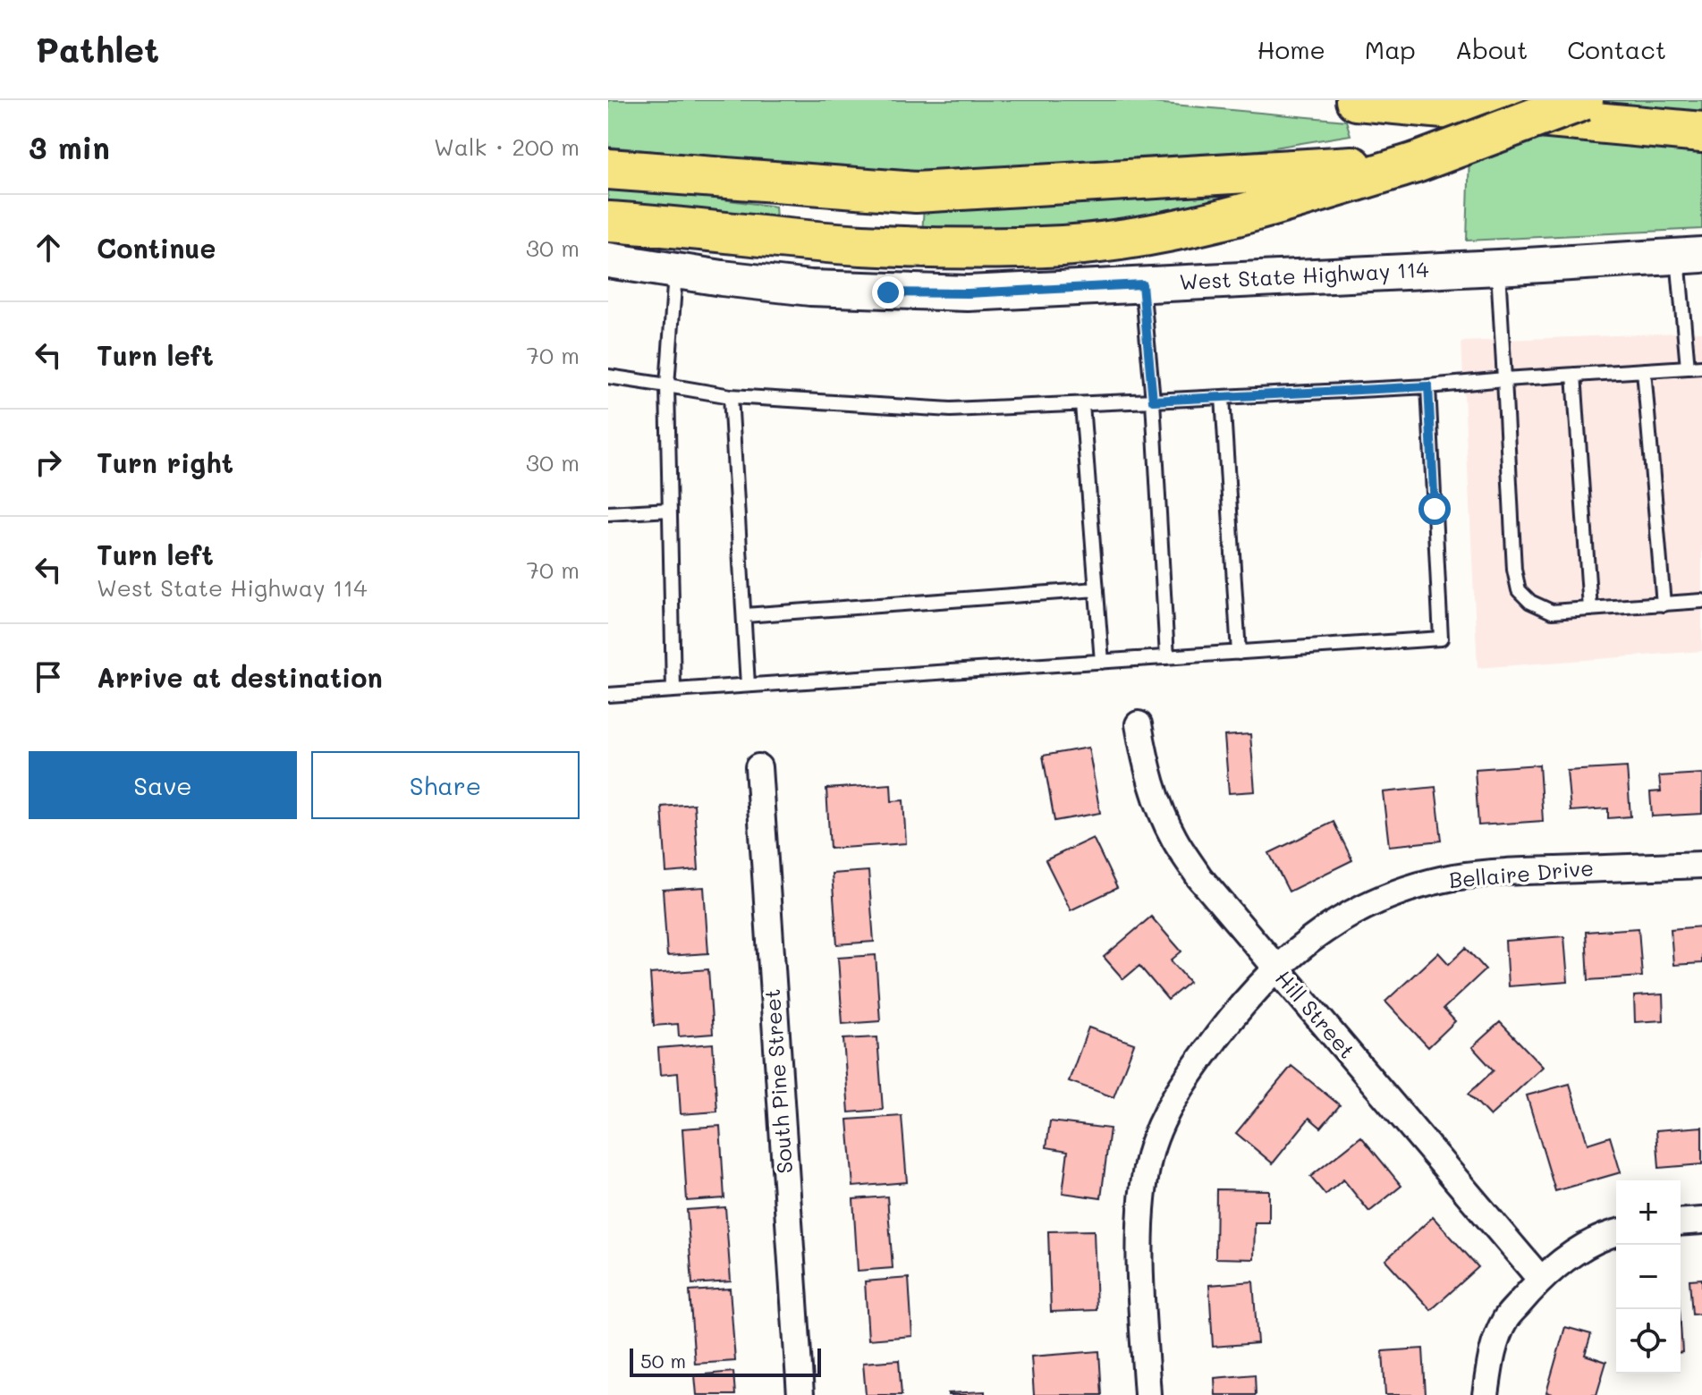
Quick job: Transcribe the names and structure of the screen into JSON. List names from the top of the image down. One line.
{"streets":{"main road":["West State Highway 114"],"street":["Bellaire Drive","Hill Street","South Pine Street"]},"crossings":[["Bellaire Drive","Hill Street"]],"scale_bar":"50 m","page":{"header":"Pathlet","nav":["Home","Map","About","Contact"],"heading":["3 min","Walk · 200 m"],"list":[["Continue","30 m"],["Turn left","70 m"],["Turn right","30 m"],["Turn left","West State Highway 114","70 m"],"Arrive at destination"],"buttons":["Save","Share"],"map_buttons":["+","−"],"scale":"50 m"}}
